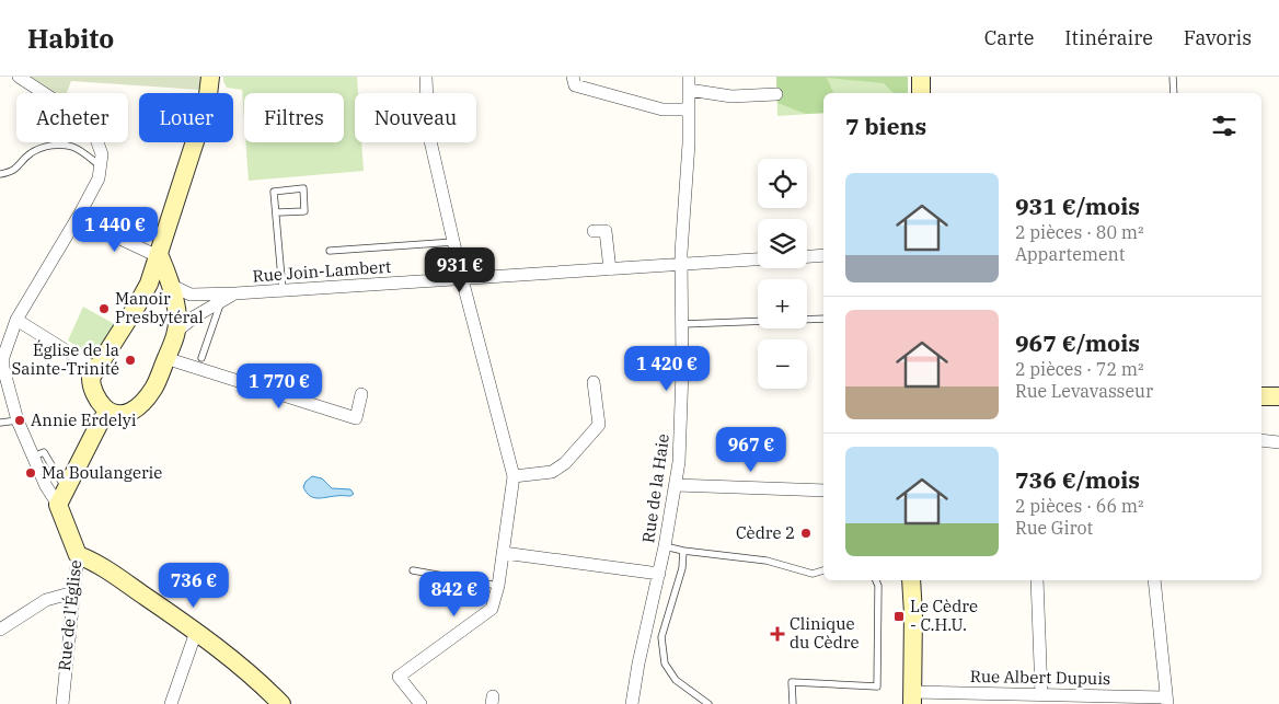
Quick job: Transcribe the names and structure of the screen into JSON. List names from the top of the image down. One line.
{"streets":{"street":["Rue Join-Lambert","Rue de la Haie","Rue de l'Église","Rue Albert Dupuis"]},"crossings":[["Rue Join-Lambert","Rue de la Haie"]],"places":{"other":["Manoir Presbytéral","Église de la Sainte-Trinité","Annie Erdelyi","Ma Boulangerie","Cèdre 2"],"transit":["Le Cèdre - C.H.U."],"health":["Clinique du Cèdre"]},"page":{"header":"Habito","nav":["Carte","Itinéraire","Favoris"],"chip":["Acheter","Louer","Filtres","Nouveau"],"heading":"7 biens","map_buttons":["+","−"],"list":[{"name":"931 €/mois","note":"2 pièces · 80 m² · Appartement"},{"name":"967 €/mois","note":"2 pièces · 72 m² · Rue Levavasseur"},{"name":"736 €/mois","note":"2 pièces · 66 m² · Rue Girot"}],"price":["1 440 €","931 €","1 420 €","1 770 €","967 €","736 €","842 €"]}}
